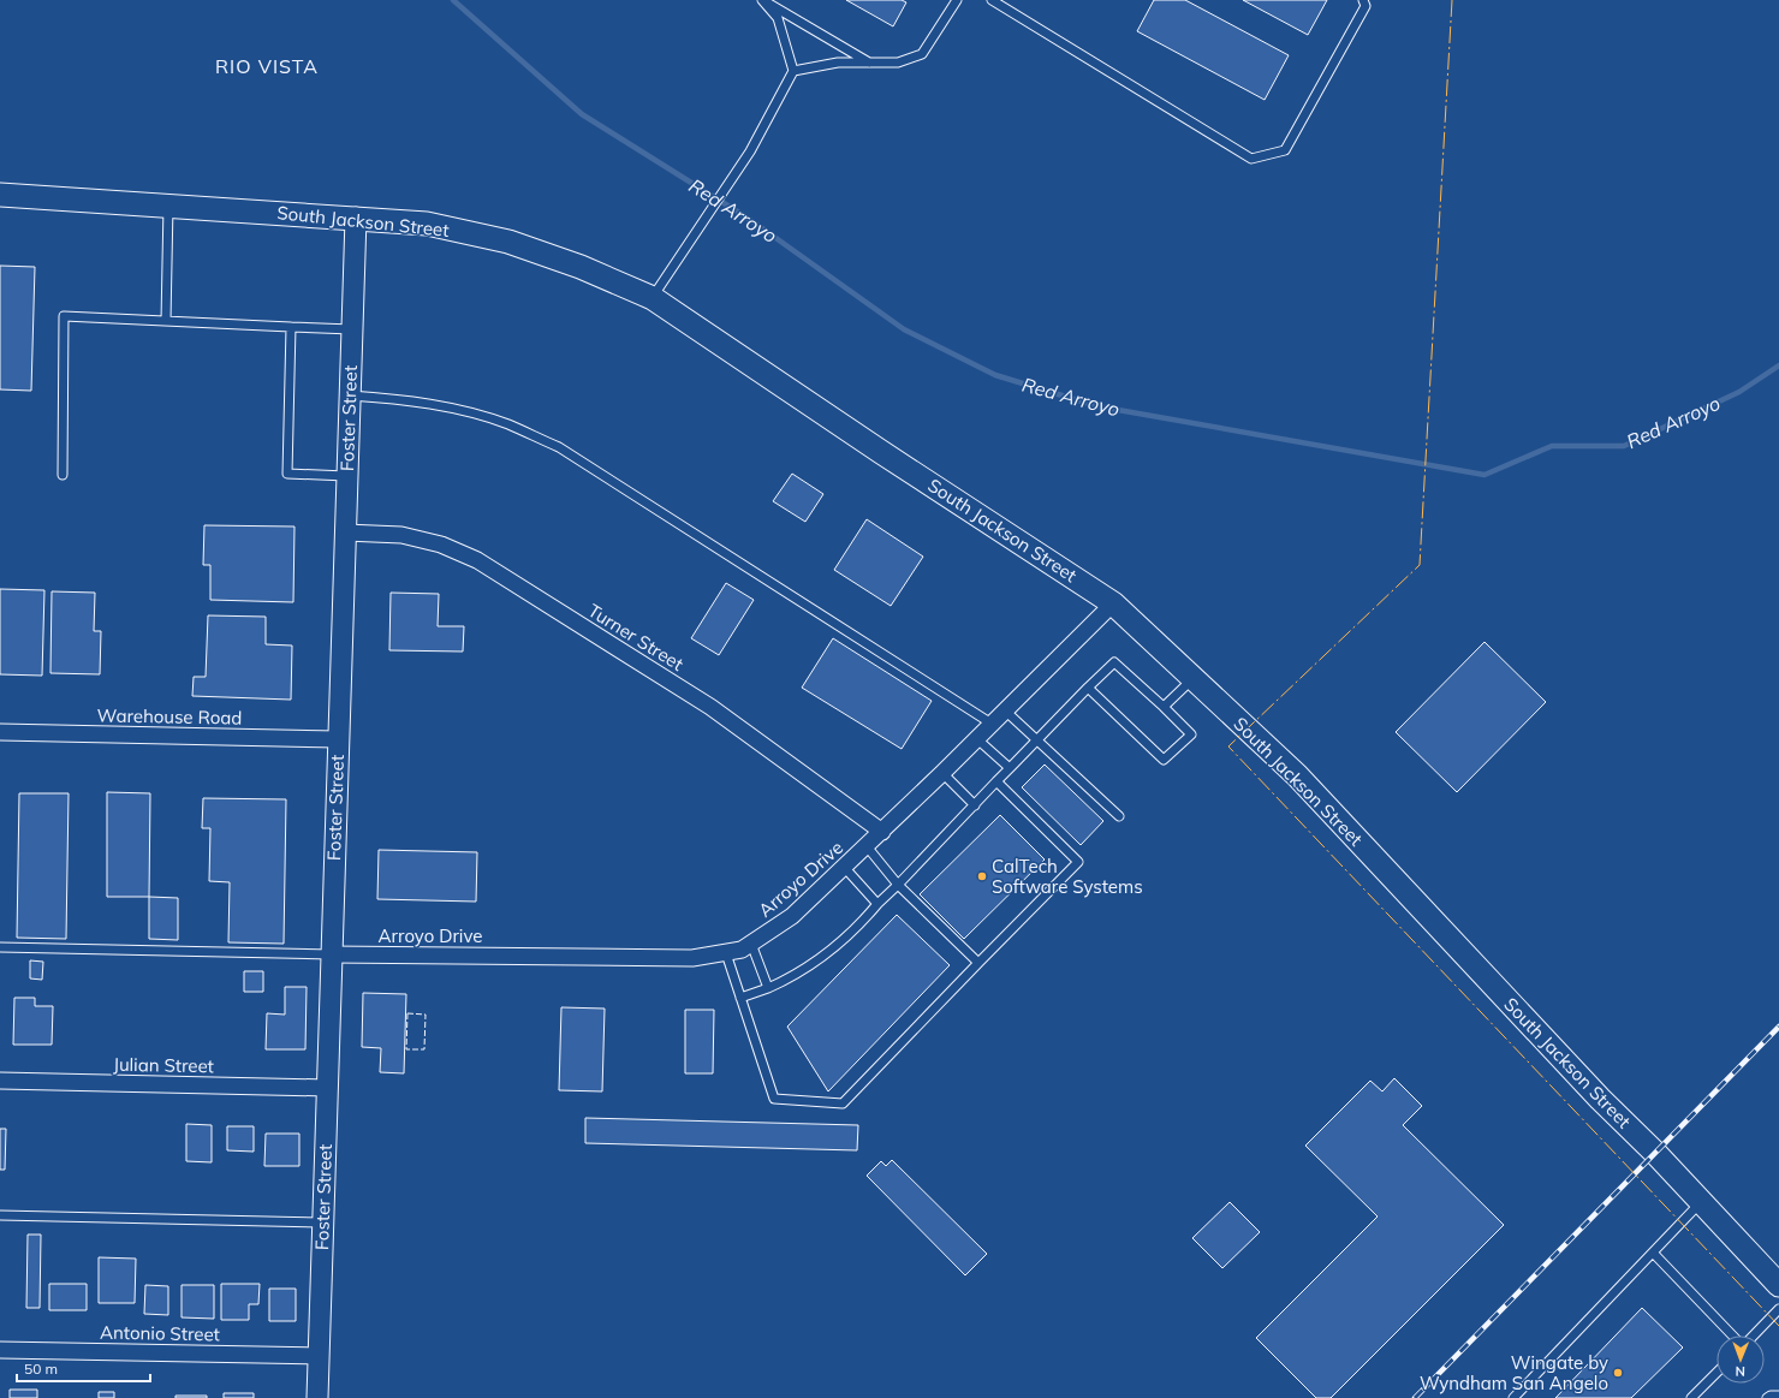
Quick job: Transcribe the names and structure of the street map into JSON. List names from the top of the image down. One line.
{"streets":{"main road":["South Jackson Street"],"street":["Foster Street","Turner Street","Warehouse Road","Arroyo Drive","Julian Street","Antonio Street"]},"crossings":[["South Jackson Street","Foster Street"],["South Jackson Street","Arroyo Drive"],["Foster Street","Turner Street"],["Foster Street","Warehouse Road"],["Foster Street","Arroyo Drive"],["Foster Street","Julian Street"],["Foster Street","Antonio Street"],["Turner Street","Arroyo Drive"]],"districts":["RIO VISTA"],"water":["Red Arroyo"],"places":["CalTech Software Systems","Wingate by Wyndham San Angelo"],"scale_bar":"50 m","north":"bottom"}
